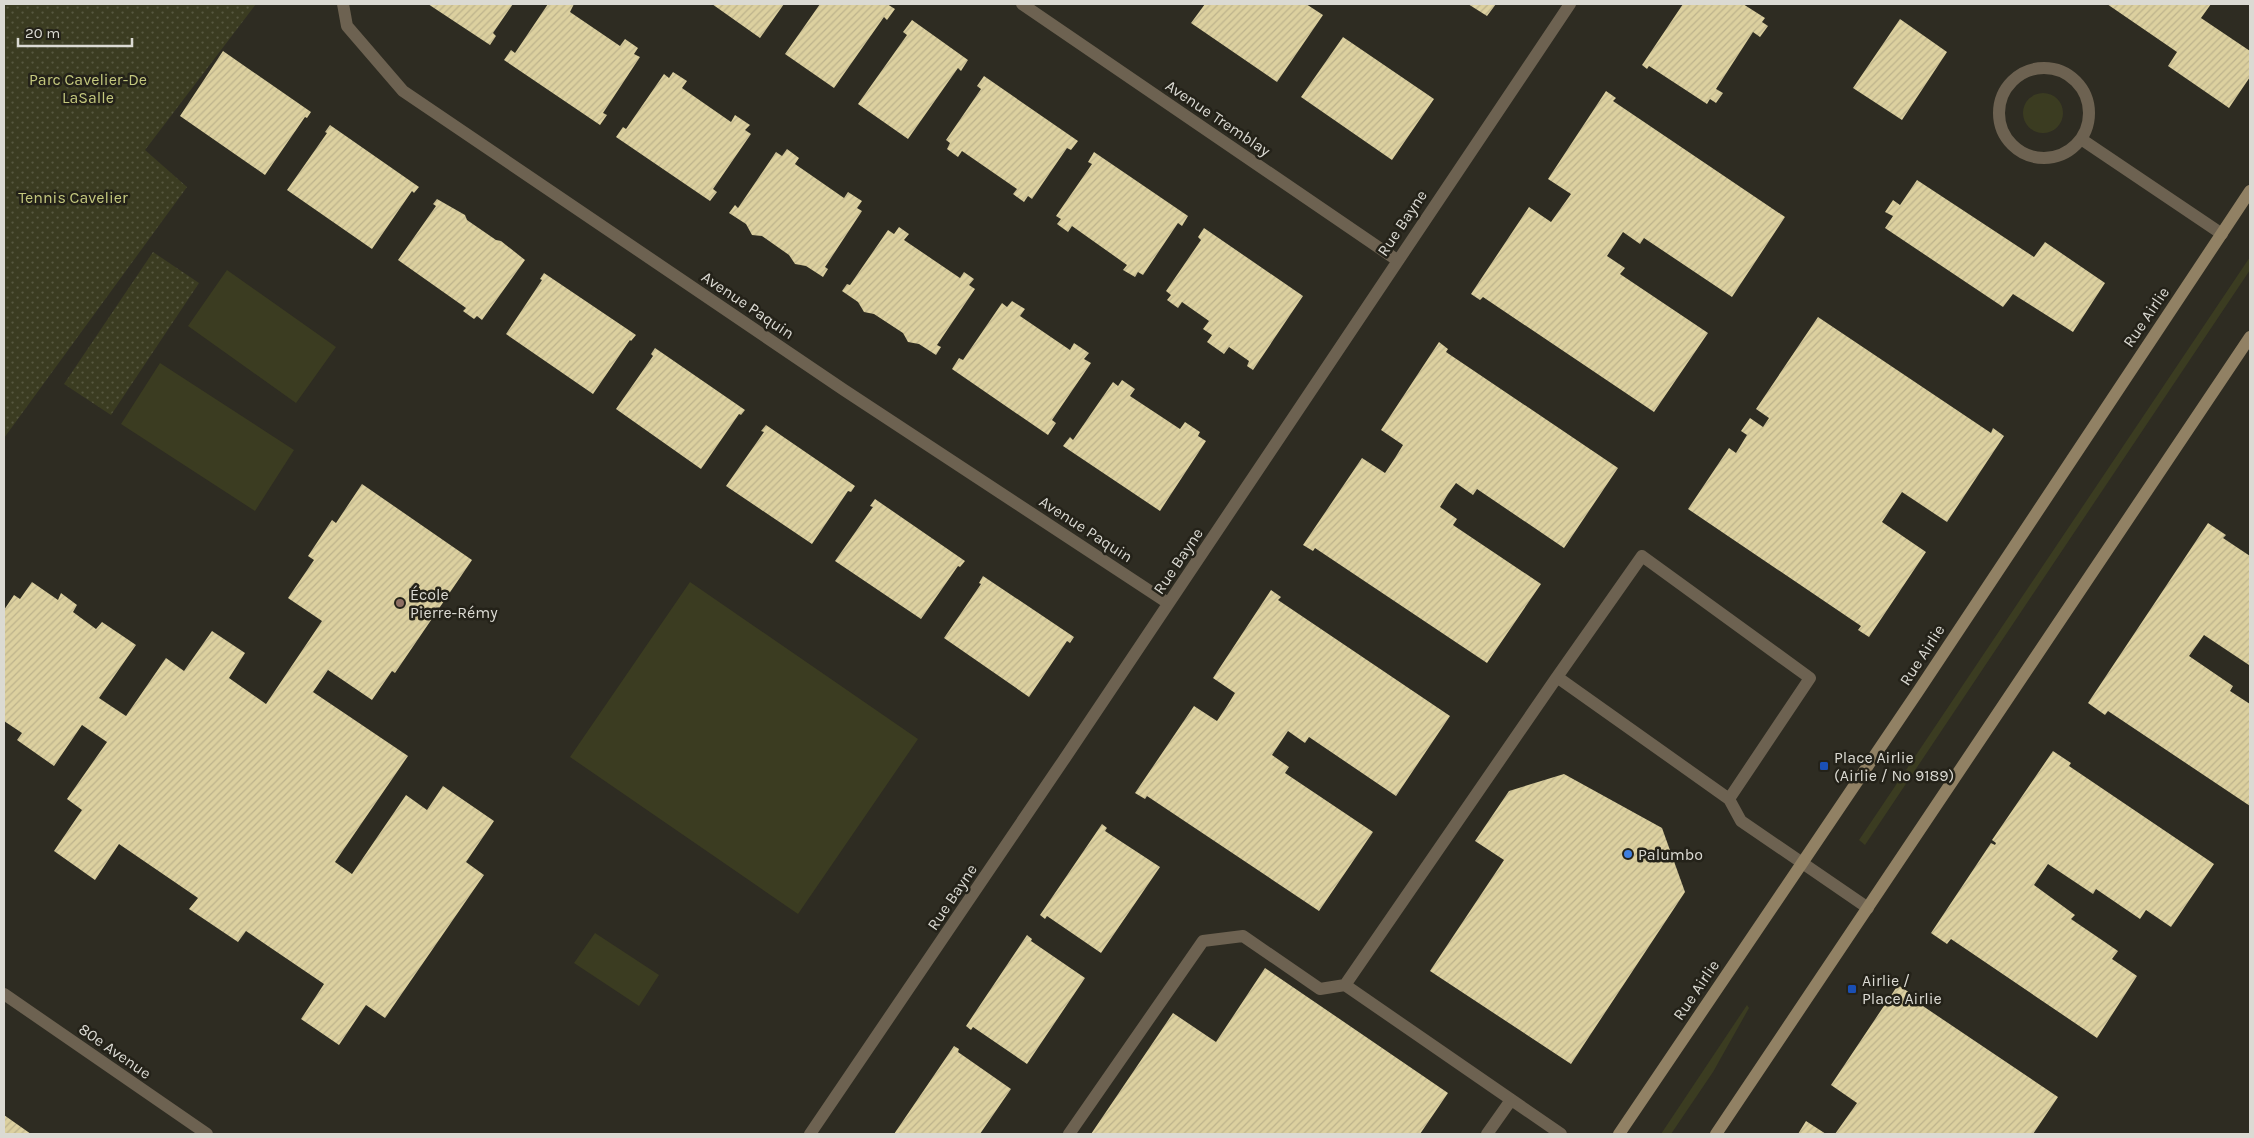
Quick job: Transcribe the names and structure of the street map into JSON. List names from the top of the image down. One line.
{"streets":{"main road":["Rue Airlie"],"street":["Avenue Tremblay","Rue Bayne","Avenue Paquin","80e Avenue"]},"crossings":[["Avenue Tremblay","Rue Bayne"],["Rue Bayne","Avenue Paquin"]],"parks":["Parc Cavelier-De LaSalle","Tennis Cavelier"],"places":{"other":["École Pierre-Rémy","Palumbo"],"transit":["Place Airlie (Airlie / No 9189)","Airlie / Place Airlie"]},"scale_bar":"20 m"}
